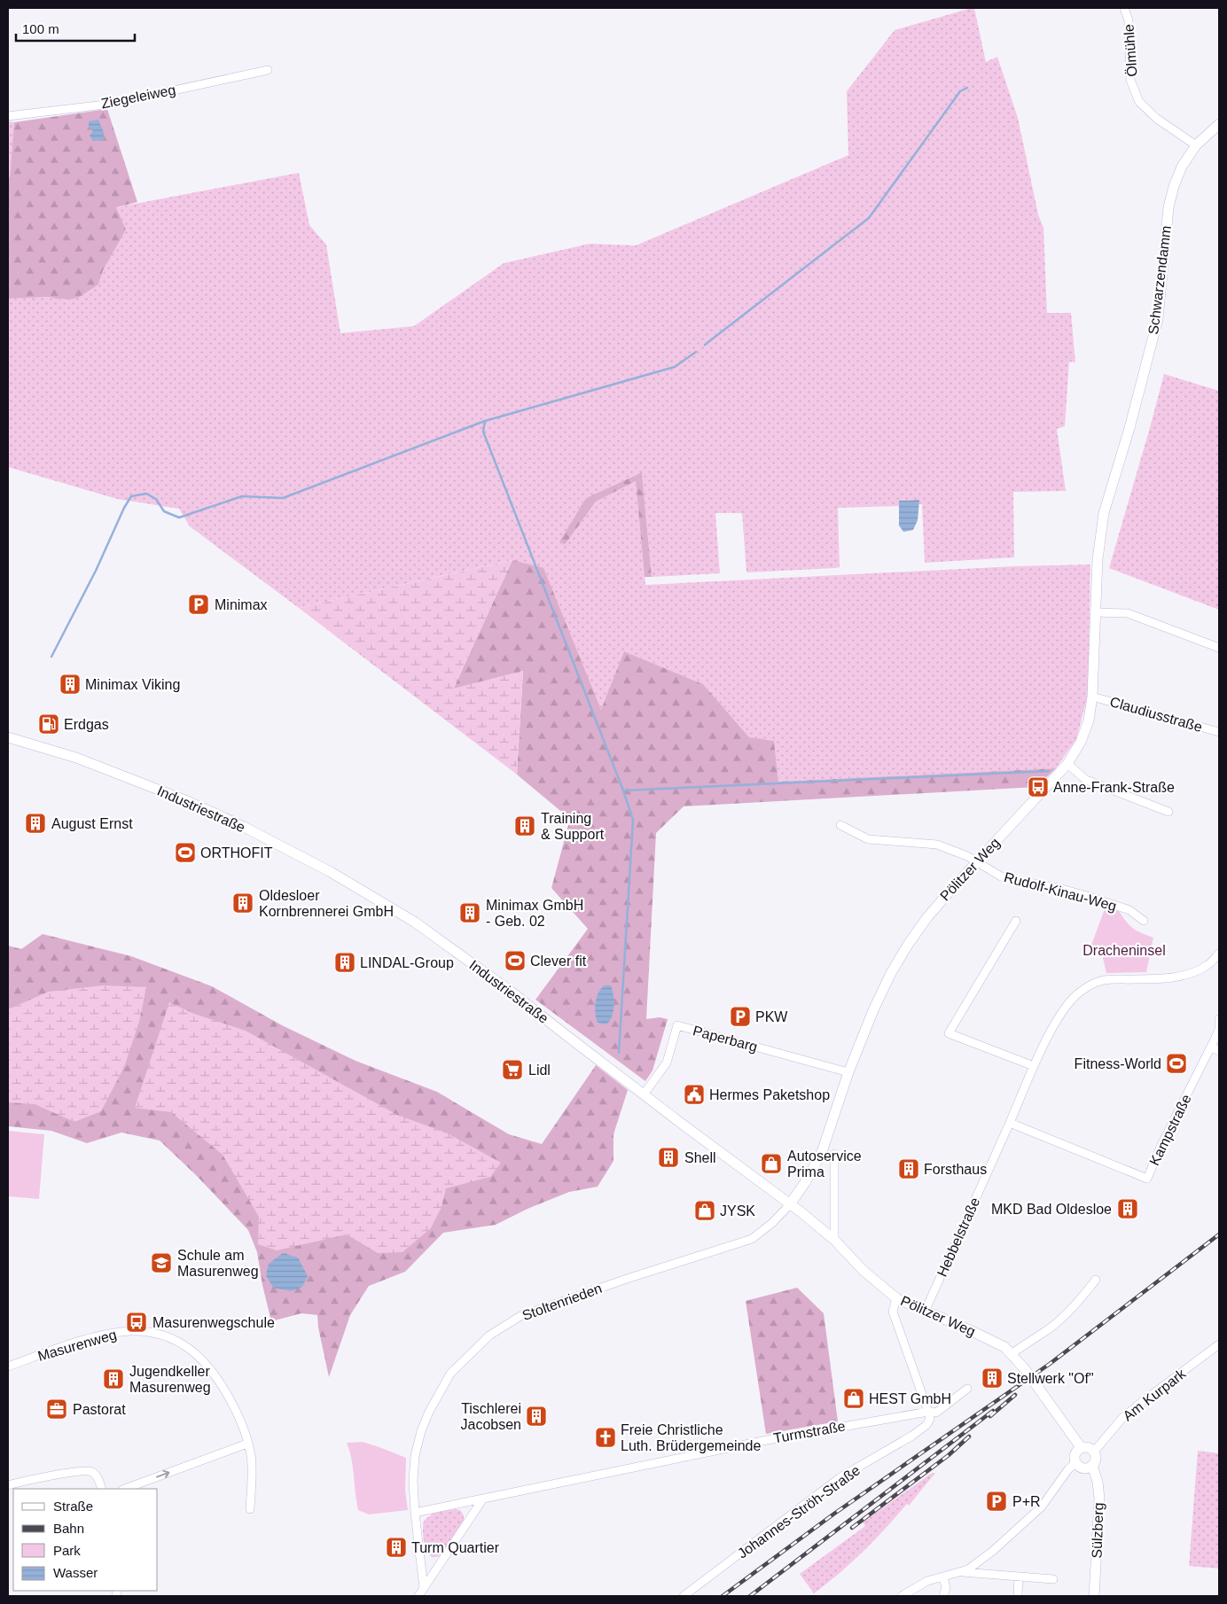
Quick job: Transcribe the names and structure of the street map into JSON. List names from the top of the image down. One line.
{"streets":{"main road":["Schwarzendamm","Industriestraße","Pölitzer Weg","Sülzberg"],"street":["Ölmühle","Ziegeleiweg","Claudiusstraße","Rudolf-Kinau-Weg","Paperbarg","Kampstraße","Hebbelstraße","Stoltenrieden","Masurenweg","Am Kurpark","Turmstraße","Johannes-Ströh-Straße"]},"crossings":[["Ölmühle","Schwarzendamm"],["Schwarzendamm","Pölitzer Weg"],["Claudiusstraße","Pölitzer Weg"],["Industriestraße","Pölitzer Weg"],["Industriestraße","Paperbarg"],["Industriestraße","Stoltenrieden"],["Pölitzer Weg","Rudolf-Kinau-Weg"],["Pölitzer Weg","Paperbarg"],["Pölitzer Weg","Hebbelstraße"],["Pölitzer Weg","Stoltenrieden"],["Pölitzer Weg","Am Kurpark"],["Pölitzer Weg","Sülzberg"],["Kampstraße","Hebbelstraße"],["Stoltenrieden","Turmstraße"],["Am Kurpark","Sülzberg"],["Turmstraße","Johannes-Ströh-Straße"]],"parks":["Dracheninsel"],"places":{"parking":["Minimax","PKW","P+R"],"building":["Minimax Viking","August Ernst","Training & Support","Oldesloer Kornbrennerei GmbH","Minimax GmbH - Geb. 02","LINDAL-Group","Shell","Forsthaus","MKD Bad Oldesloe","Stellwerk \"Of\"","Jugendkeller Masurenweg","Tischlerei Jacobsen","Turm Quartier"],"fuel station":["Erdgas"],"bus stop":["Anne-Frank-Straße","Masurenwegschule"],"sports":["ORTHOFIT","Clever fit","Fitness-World"],"supermarket":["Lidl"],"public building":["Hermes Paketshop"],"shop":["Autoservice Prima","JYSK","HEST GmbH"],"school or university":["Schule am Masurenweg"],"office":["Pastorat"],"church":["Freie Christliche Luth. Brüdergemeinde"]},"legend":["Straße","Bahn","Park","Wasser"],"scale_bar":"100 m"}
